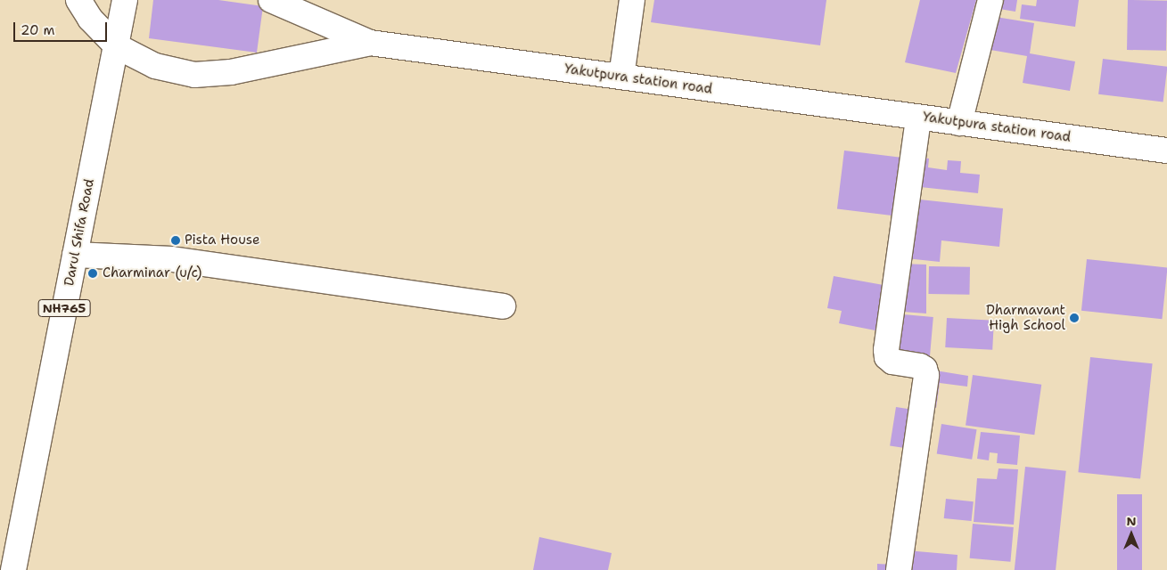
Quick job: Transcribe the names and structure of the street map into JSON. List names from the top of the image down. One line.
{"streets":{"main road":["Yakutpura station road","Darul Shifa Road","NH765"]},"crossings":[["Yakutpura station road","Darul Shifa Road"]],"places":["Pista House","Charminar (u/c)","Dharmavant High School"],"scale_bar":"20 m","north":"top"}
